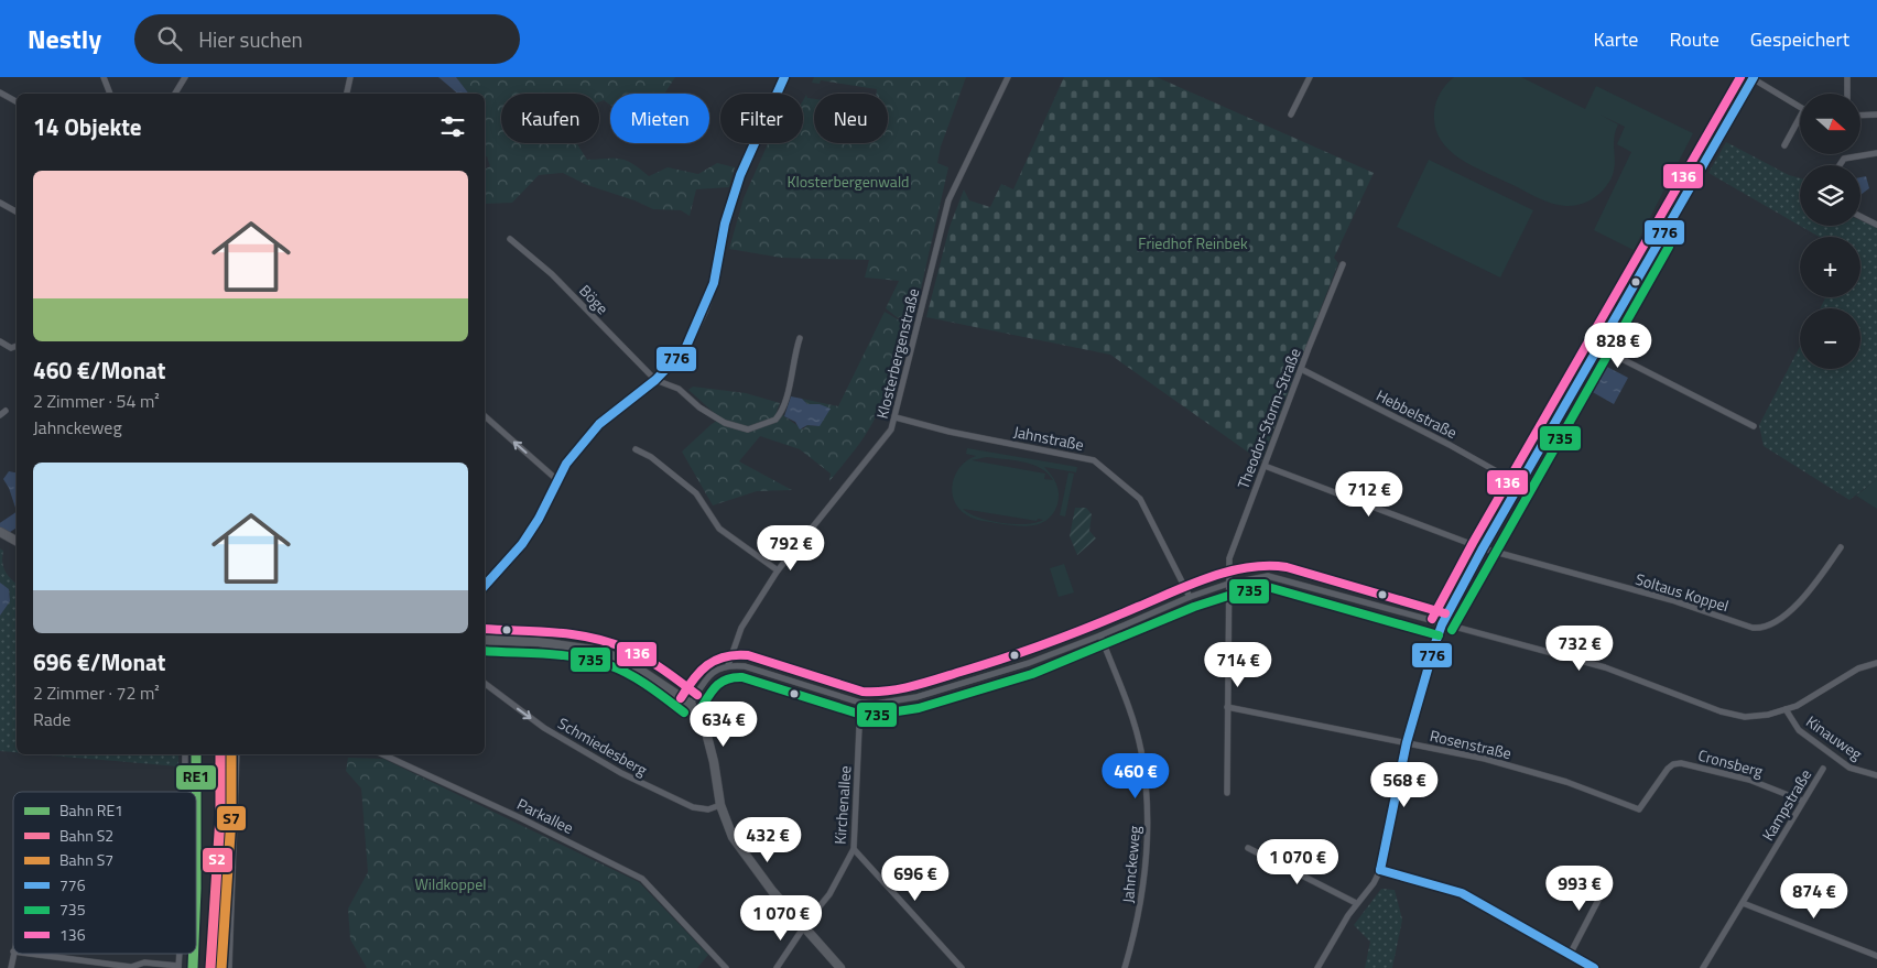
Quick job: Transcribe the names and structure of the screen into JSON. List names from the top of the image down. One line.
{"streets":{"street":["Böge","Klosterbergenstraße","Hebbelstraße","Theodor-Storm-Straße","Jahnstraße","Soltaus Koppel","Kinauweg","Rosenstraße","Schmiedesberg","Cronsberg","Kirchenallee","Kampstraße","Parkallee","Jahnckeweg"]},"crossings":[["Klosterbergenstraße","Jahnstraße"],["Hebbelstraße","Theodor-Storm-Straße"],["Theodor-Storm-Straße","Soltaus Koppel"],["Theodor-Storm-Straße","Rosenstraße"],["Rosenstraße","Cronsberg"],["Cronsberg","Kampstraße"]],"one_way":["Schmiedesberg"],"parks":["Klosterbergenwald","Friedhof Reinbek","Wildkoppel"],"lines":["transit line 776","transit line 136","transit line 735","rail line RE1","rail line S2","rail line S7"],"legend":["Bahn RE1","Bahn S2","Bahn S7","776","735","136"],"north":"right","page":{"header":"Nestly","search":"Hier suchen","nav":["Karte","Route","Gespeichert"],"map_buttons":["+","−"],"chip":["Kaufen","Mieten","Filter","Neu"],"heading":"14 Objekte","list":[{"name":"460 €/Monat","note":"2 Zimmer · 54 m² · Jahnckeweg"},{"name":"696 €/Monat","note":"2 Zimmer · 72 m² · Rade"}],"price":["828 €","712 €","792 €","732 €","714 €","634 €","460 €","568 €","432 €","1 070 €","696 €","993 €","874 €","1 070 €"]}}
